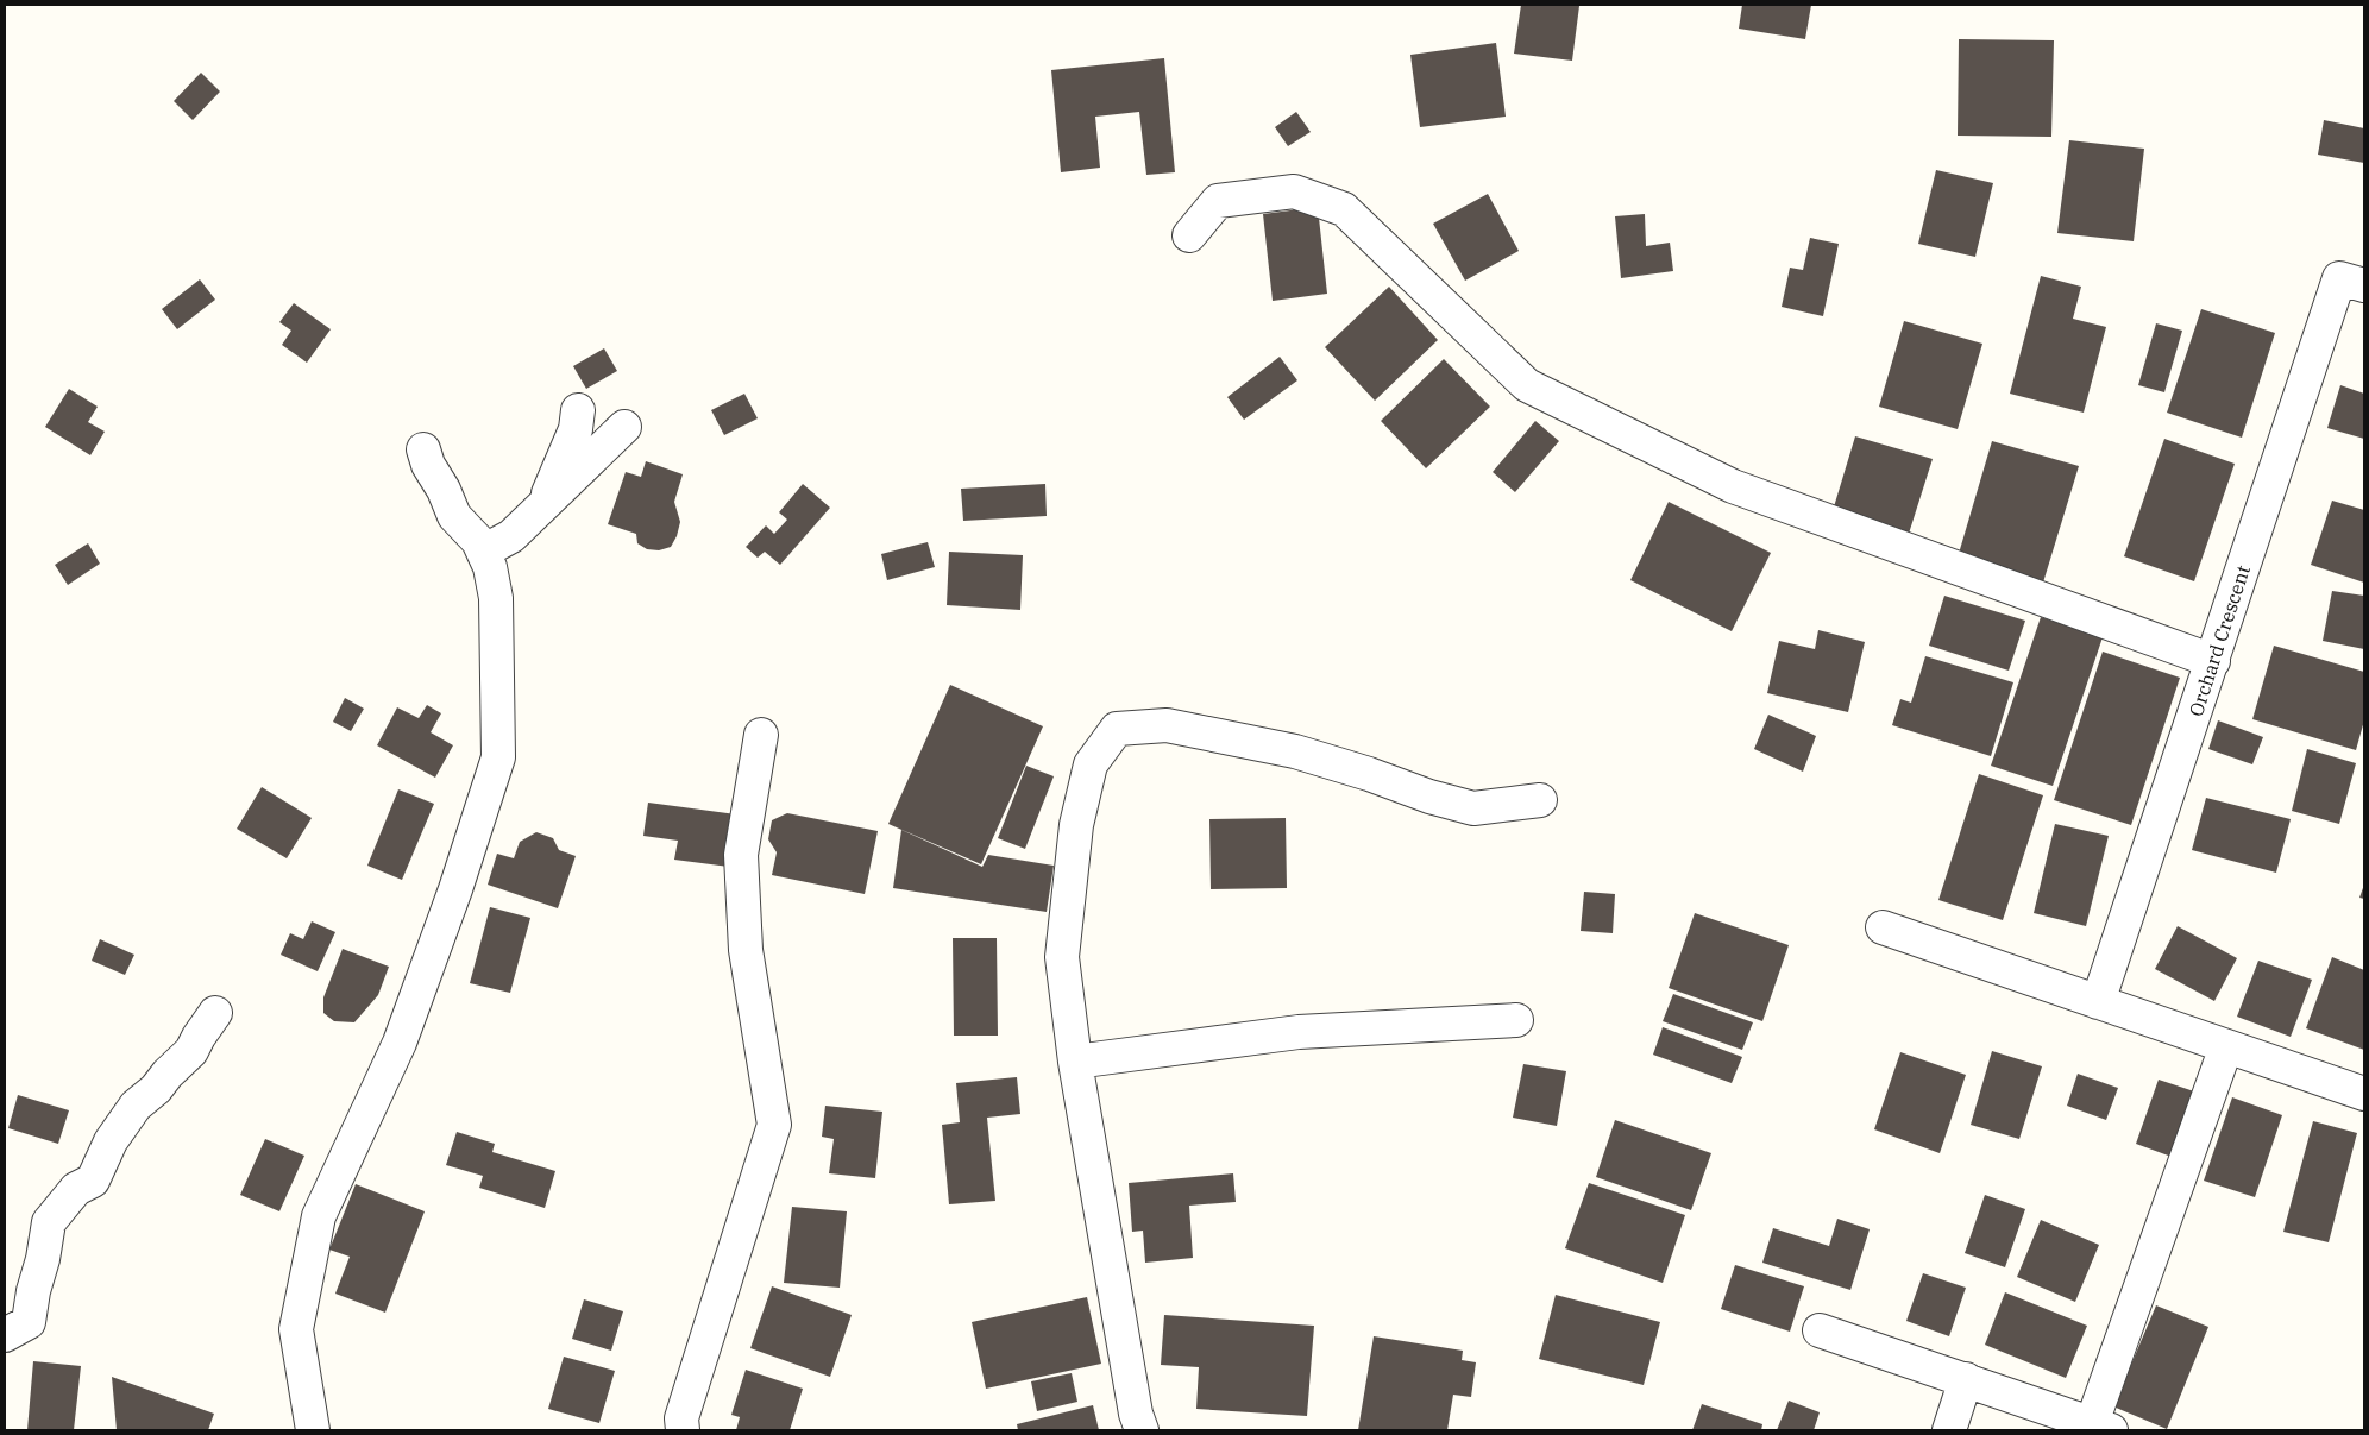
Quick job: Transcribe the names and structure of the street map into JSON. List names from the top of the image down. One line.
{"streets":{"street":["Orchard Crescent"]}}
